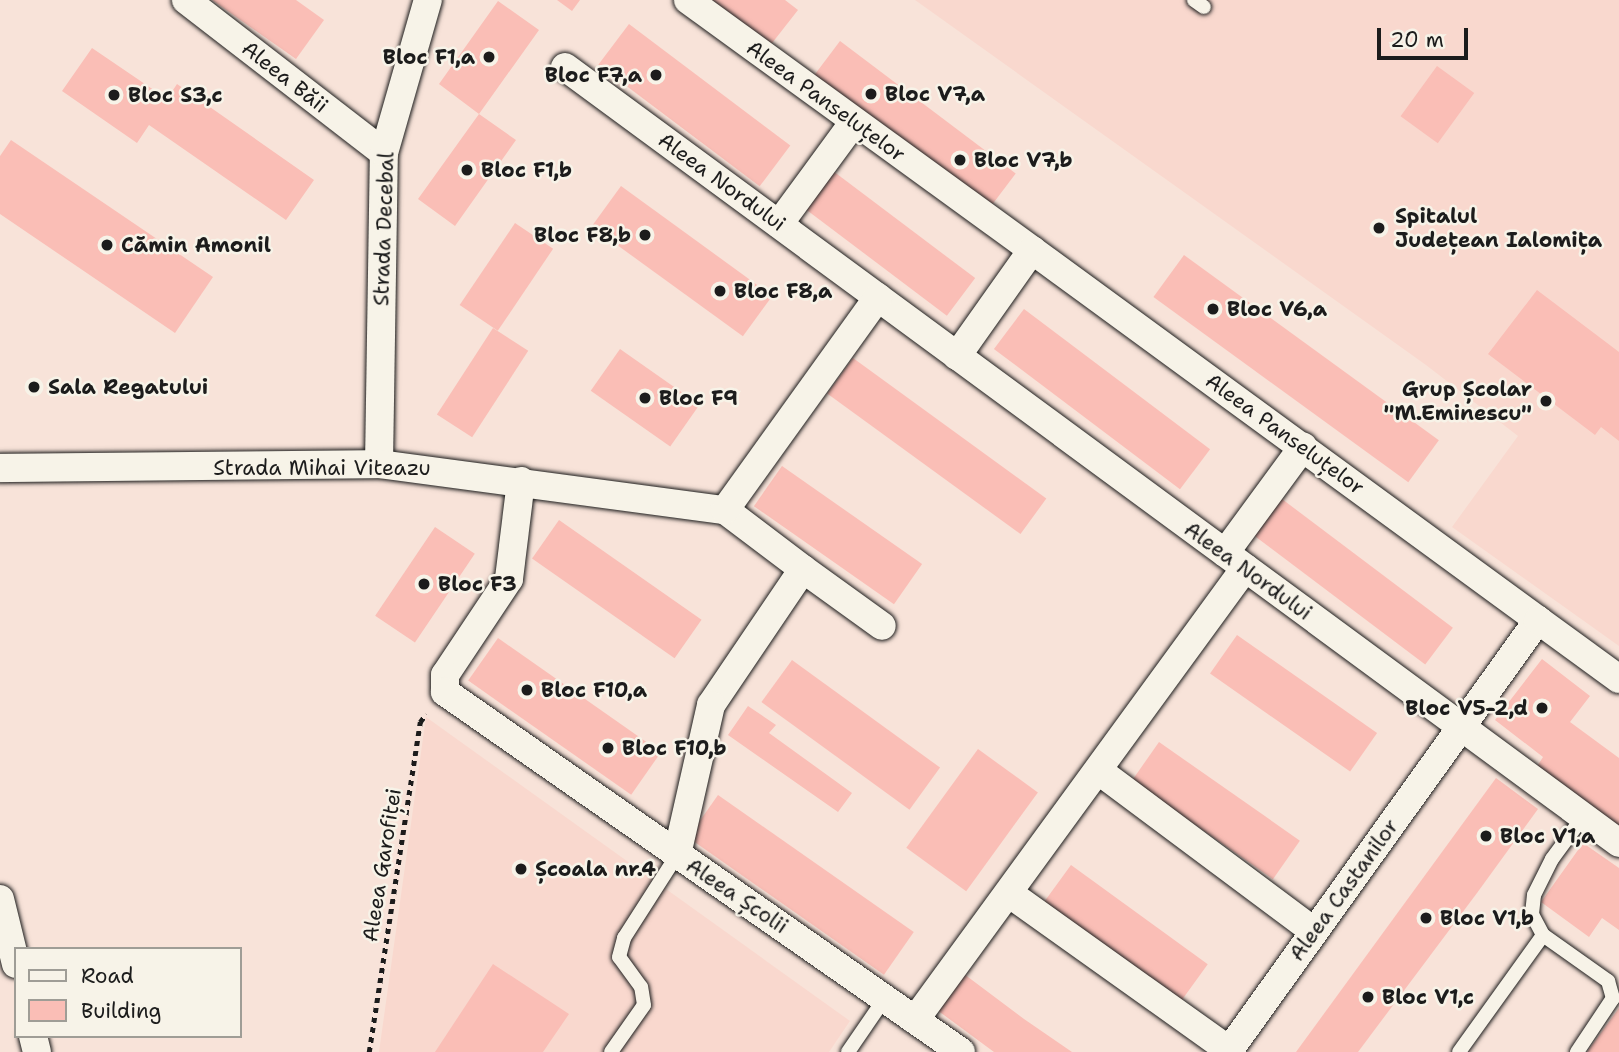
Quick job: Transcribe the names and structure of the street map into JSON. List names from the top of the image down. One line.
{"streets":{"street":["Aleea Băii","Aleea Panseluțelor","Aleea Nordului","Strada Decebal","Strada Mihai Viteazu","Aleea Castanilor","Aleea Școlii"],"path":["Aleea Garofiței"]},"crossings":[["Aleea Băii","Strada Decebal"],["Aleea Nordului","Aleea Castanilor"],["Strada Decebal","Strada Mihai Viteazu"],["Aleea Garofiței","Aleea Școlii"]],"places":["Bloc F1,a","Bloc F7,a","Bloc V7,a","Bloc S3,c","Bloc V7,b","Bloc F1,b","Spitalul Județean Ialomița","Bloc F8,b","Cămin Amonil","Bloc F8,a","Bloc V6,a","Sala Regatului","Bloc F9","Grup Școlar \"M.Eminescu\"","Bloc F3","Bloc F10,a","Bloc V5-2,d","Bloc F10,b","Bloc V1,a","Școala nr.4","Bloc V1,b","Bloc V1,c"],"legend":["Road","Building"],"scale_bar":"20 m"}
